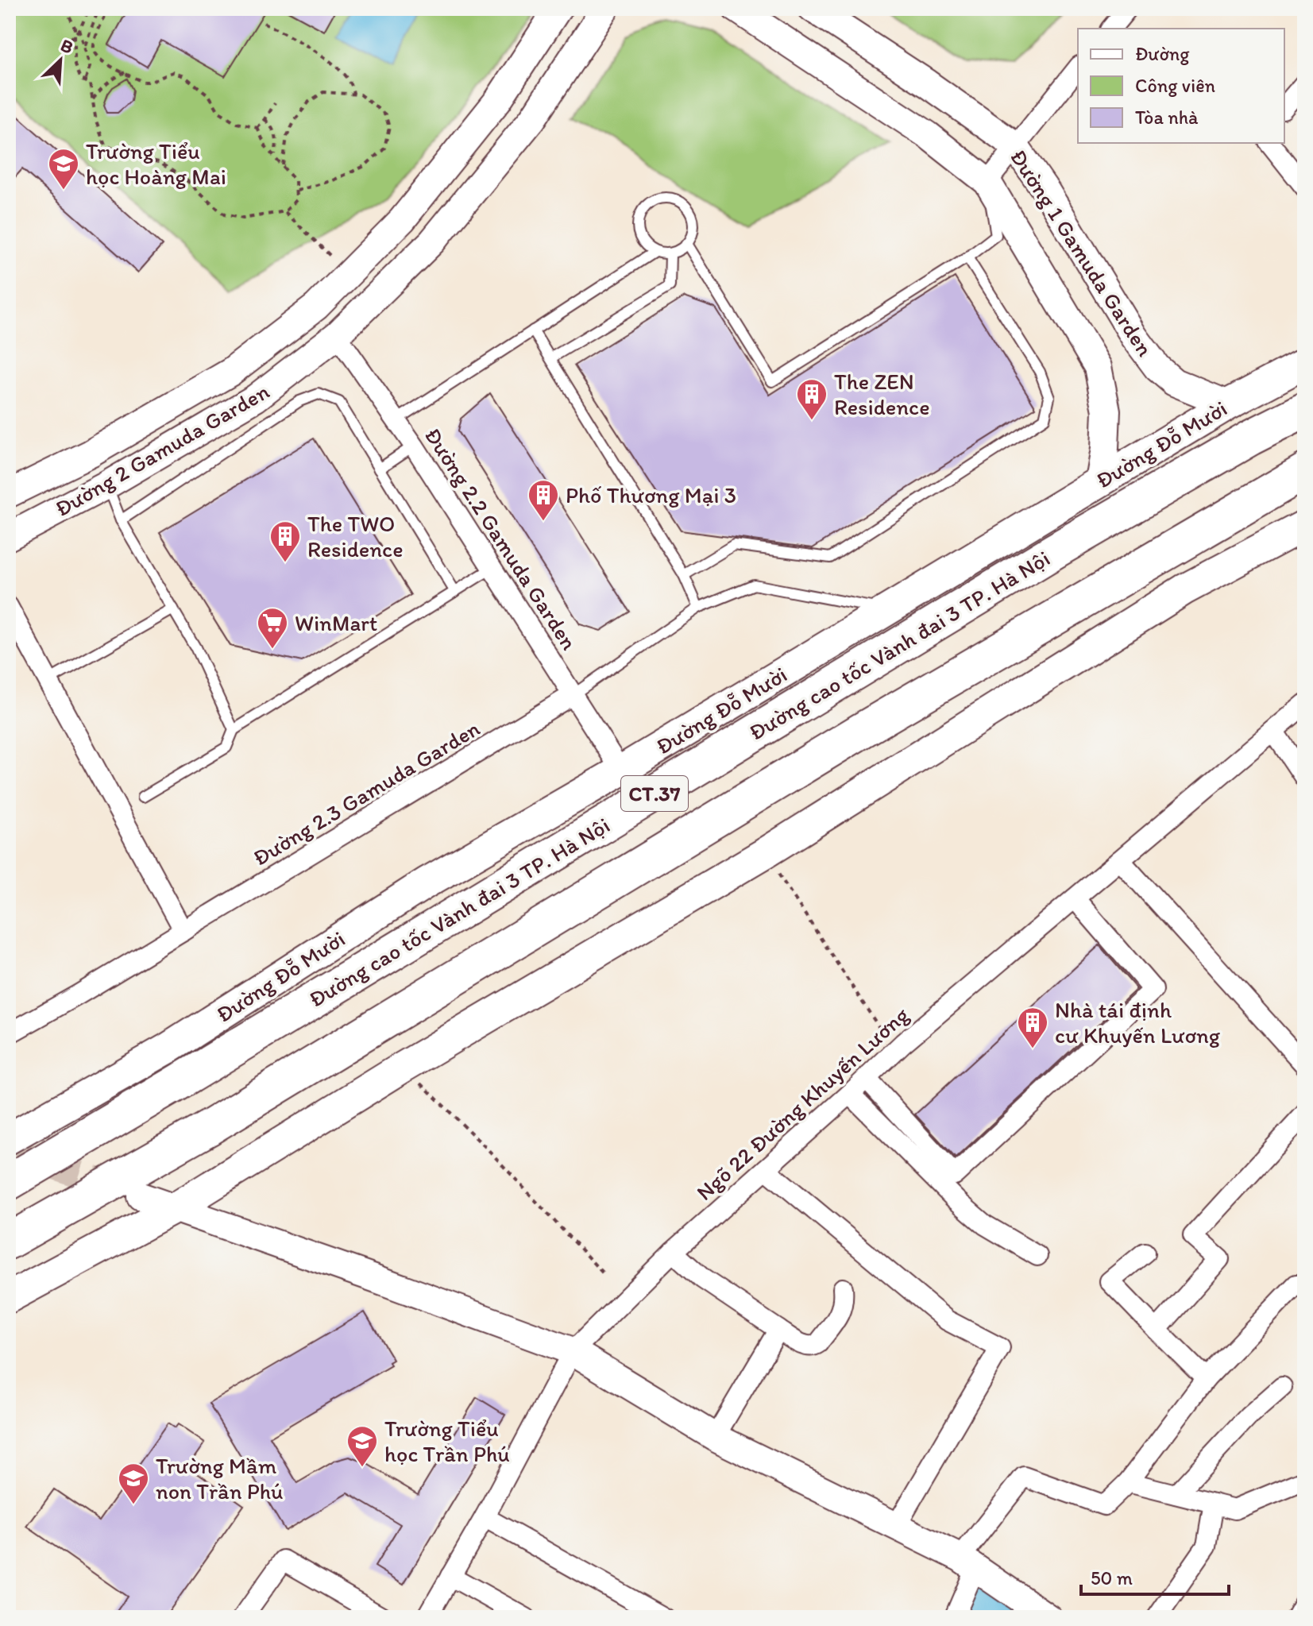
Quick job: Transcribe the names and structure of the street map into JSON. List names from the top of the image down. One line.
{"streets":{"highway":["Đường cao tốc Vành đai 3 TP. Hà Nội","CT.37"],"main road":["Đường Đỗ Mười"],"street":["Đường 1 Gamuda Garden","Đường 2 Gamuda Garden","Đường 2.2 Gamuda Garden","Đường 2.3 Gamuda Garden","Ngõ 22 Đường Khuyến Lương"]},"crossings":[["Đường 1 Gamuda Garden","Đường Đỗ Mười"],["Đường Đỗ Mười","Đường 2.2 Gamuda Garden"],["Đường Đỗ Mười","Đường cao tốc Vành đai 3 TP. Hà Nội"],["Đường 2 Gamuda Garden","Đường 2.2 Gamuda Garden"],["Đường 2.2 Gamuda Garden","Đường 2.3 Gamuda Garden"]],"places":{"school or university":["Trường Tiểu học Hoàng Mai","Trường Tiểu học Trần Phú","Trường Mầm non Trần Phú"],"building":["The ZEN Residence","Phố Thương Mại 3","The TWO Residence","Nhà tái định cư Khuyến Lương"],"supermarket":["WinMart"]},"legend":["Đường","Công viên","Tòa nhà"],"scale_bar":"50 m","north":"top right"}
